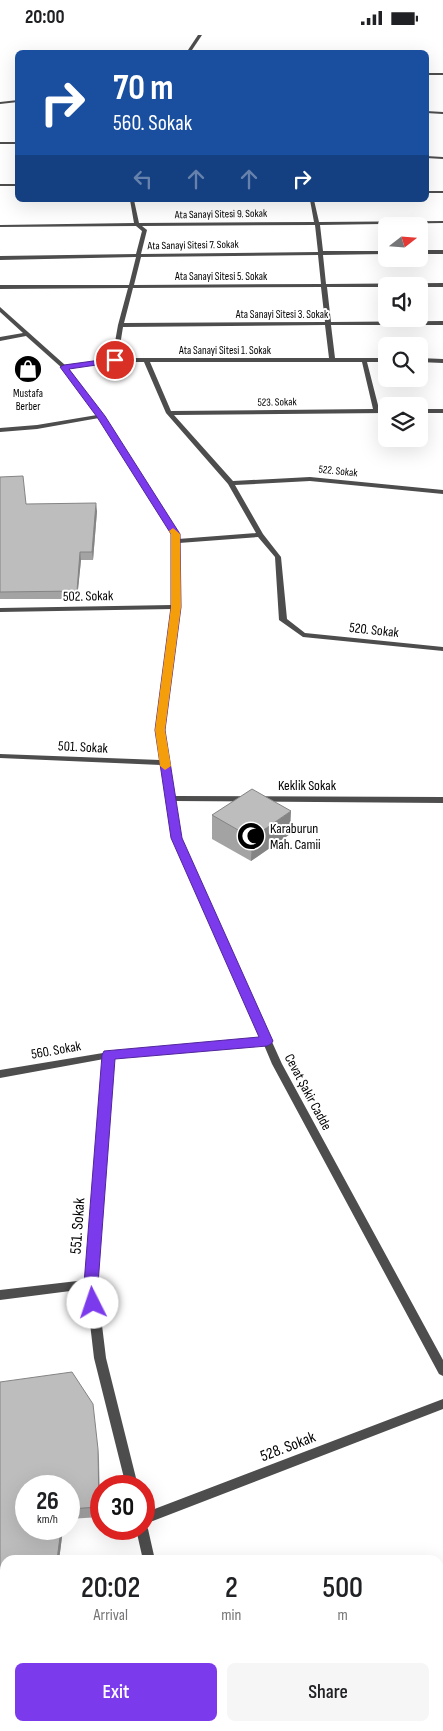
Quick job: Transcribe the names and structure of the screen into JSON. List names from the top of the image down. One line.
{"streets":{"street":["Ata Sanayi Sitesi 9. Sokak","Ata Sanayi Sitesi 7. Sokak","Ata Sanayi Sitesi 5. Sokak","Ata Sanayi Sitesi 3. Sokak","Ata Sanayi Sitesi 1. Sokak","523. Sokak","522. Sokak","502. Sokak","520. Sokak","501. Sokak","Keklik Sokak","560. Sokak","Cevat Şakir Cadde","551. Sokak","528. Sokak"]},"crossings":[["Ata Sanayi Sitesi 1. Sokak","Cevat Şakir Cadde"],["502. Sokak","Cevat Şakir Cadde"],["501. Sokak","Cevat Şakir Cadde"],["Keklik Sokak","Cevat Şakir Cadde"],["560. Sokak","Cevat Şakir Cadde"],["560. Sokak","551. Sokak"]],"places":{"shop":["Mustafa Berber"],"mosque":["Karaburun Mah. Camii"]},"north":"right","page":{"status":"20:00","turn":["70 m","560. Sokak"],"speed":"26 km/h","limit":"30","eta":["20:02","Arrival","2","min","500","m"],"buttons":["Exit","Share"]}}
